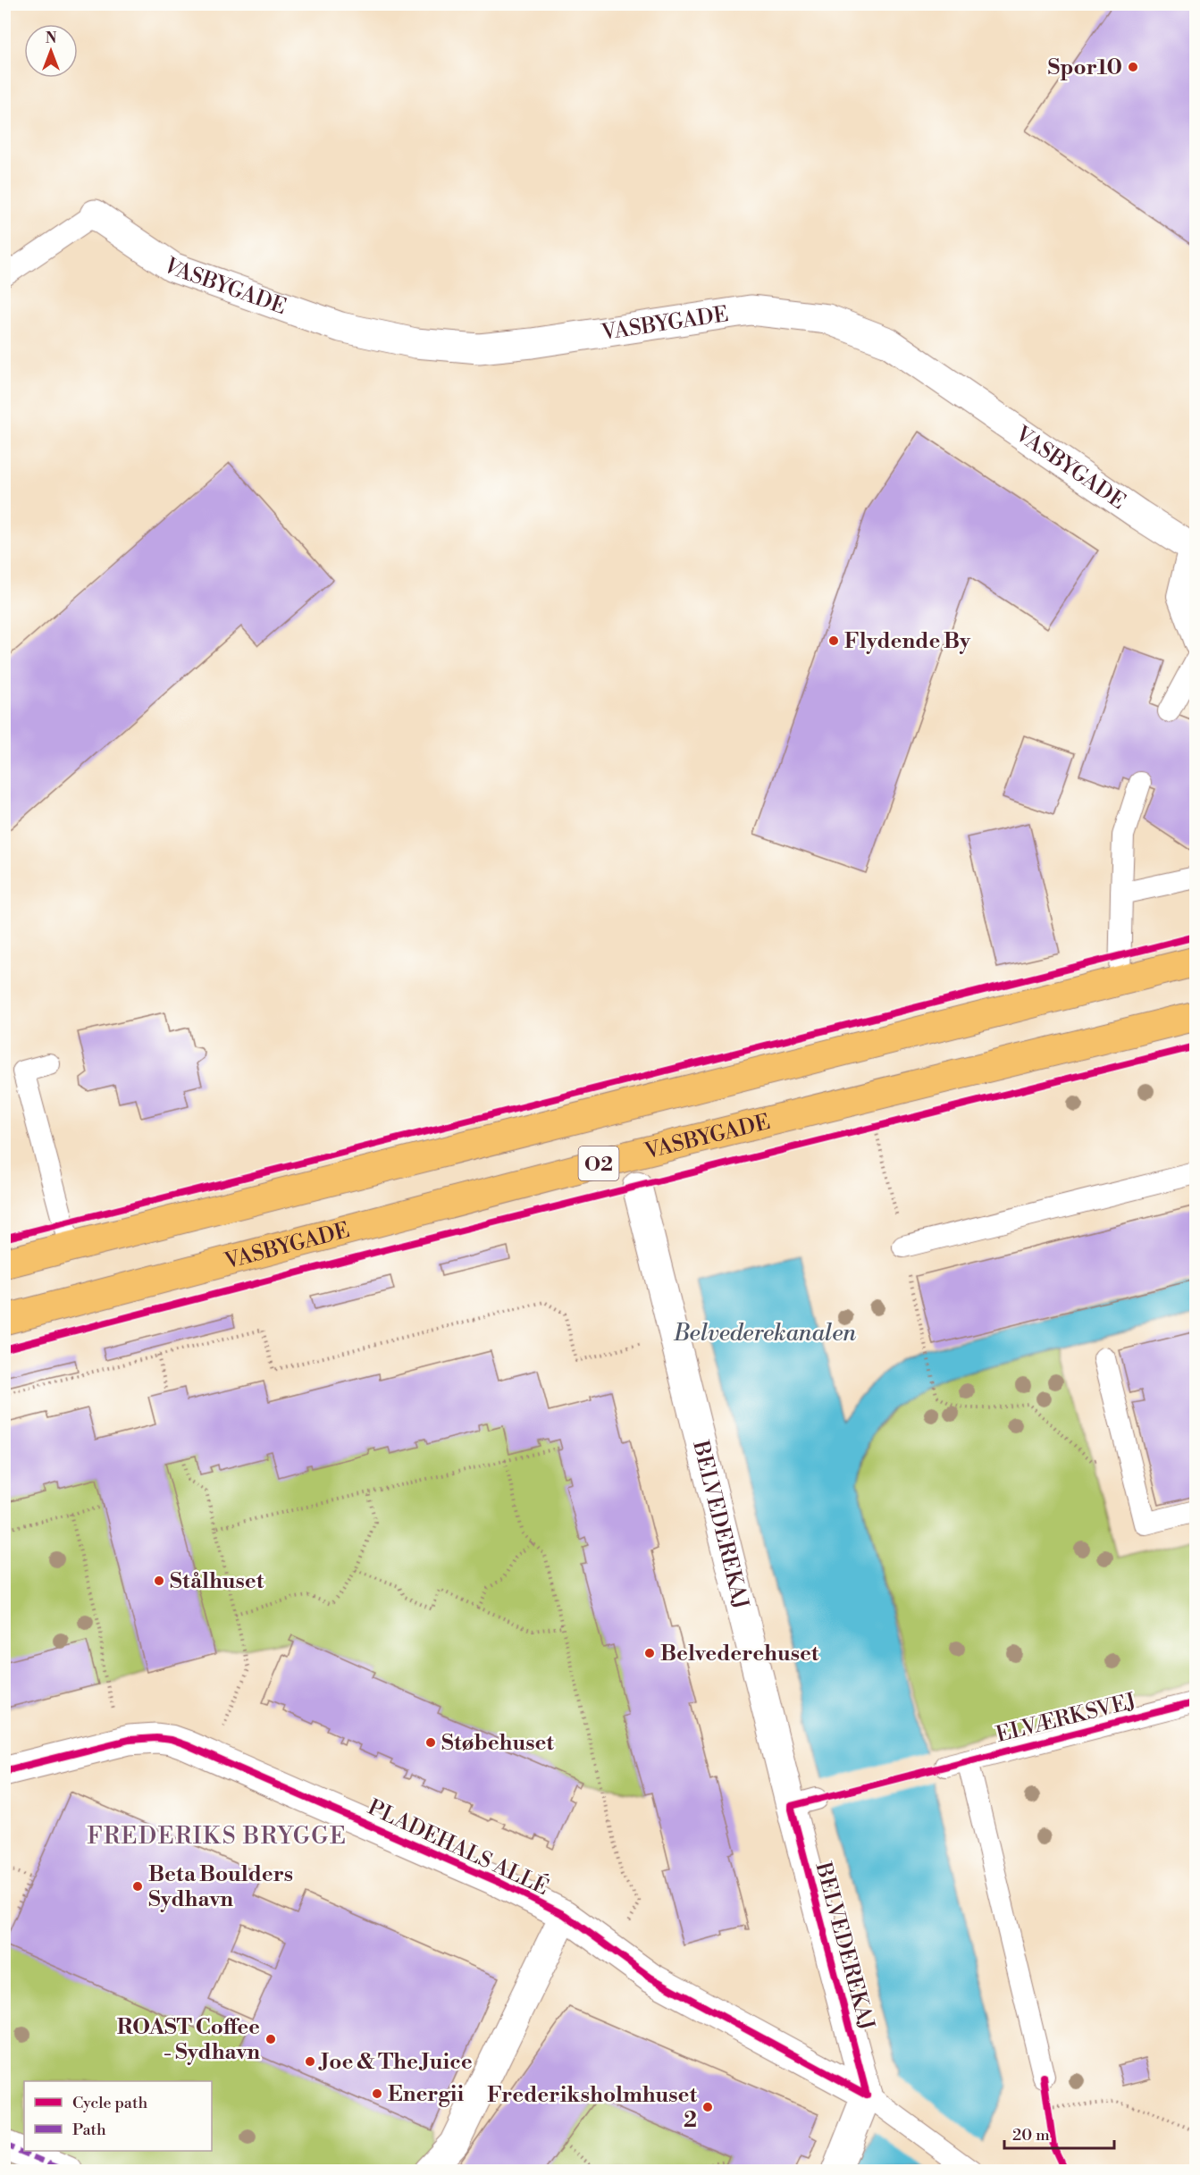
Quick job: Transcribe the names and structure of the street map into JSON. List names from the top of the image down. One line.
{"streets":{"main road":["VASBYGADE","O2"],"street":["BELVEDEREKAJ","PLADEHALS ALLÉ"],"lane":["ELVÆRKSVEJ"]},"crossings":[["BELVEDEREKAJ","PLADEHALS ALLÉ"]],"districts":["FREDERIKS BRYGGE"],"water":["Belvederekanalen"],"places":["Spor10","Flydende By","Stålhuset","Belvederehuset","Støbehuset","Beta Boulders Sydhavn","ROAST Coffee - Sydhavn","Joe & The Juice","Energii","Frederiksholmhuset 2"],"legend":["Cycle path","Path"],"scale_bar":"20 m","north":"top"}
